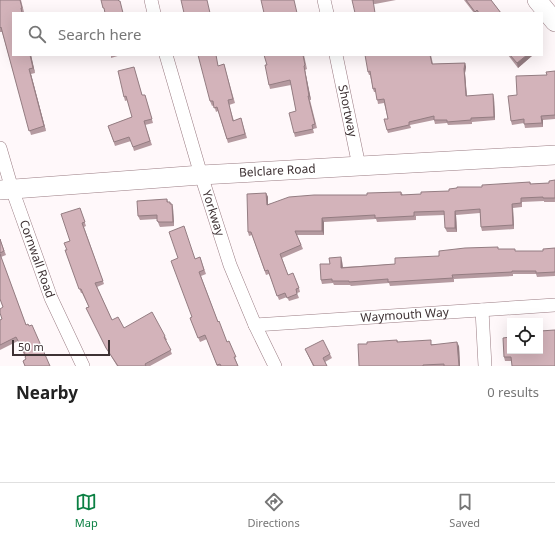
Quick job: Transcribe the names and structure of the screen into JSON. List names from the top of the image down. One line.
{"streets":{"street":["Shortway","Belclare Road","Yorkway","Cornwall Road","Waymouth Way"]},"crossings":[["Shortway","Belclare Road"],["Belclare Road","Yorkway"],["Belclare Road","Cornwall Road"],["Yorkway","Waymouth Way"]],"scale_bar":"50 m","page":{"search":"Search here","scale":"50 m","heading":["Nearby","0 results"],"nav":["Map","Directions","Saved"]}}
